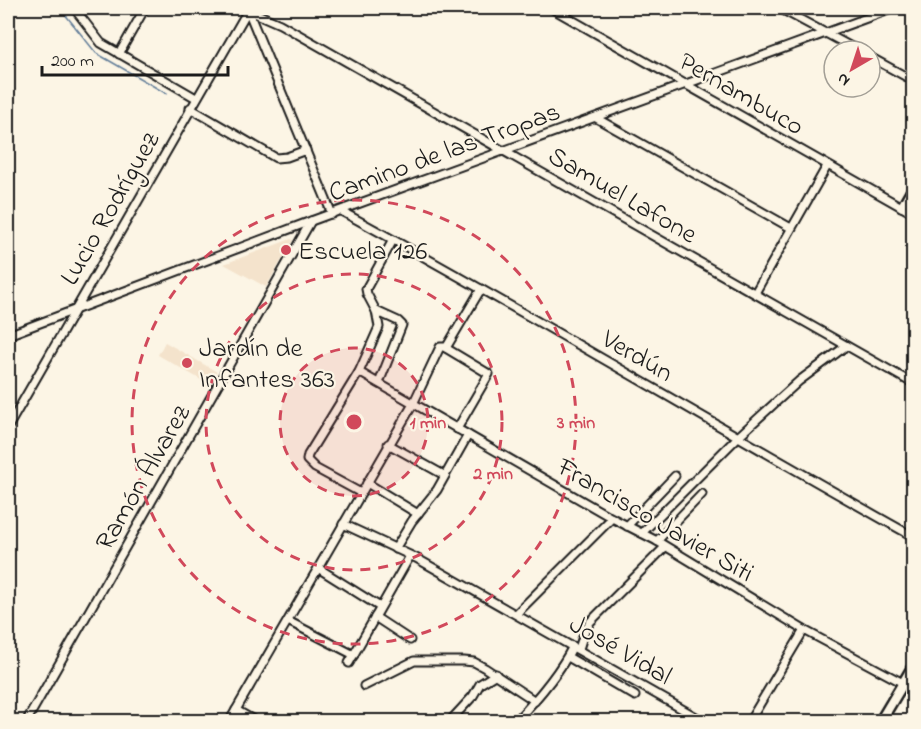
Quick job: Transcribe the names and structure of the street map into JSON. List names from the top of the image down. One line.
{"streets":{"street":["Pernambuco","Camino de las Tropas","Samuel Lafone","Lucio Rodríguez","Verdún","Ramón Álvarez","Francisco Javier Siti","José Vidal"]},"crossings":[["Pernambuco","Camino de las Tropas"],["Camino de las Tropas","Samuel Lafone"],["Camino de las Tropas","Lucio Rodríguez"],["Camino de las Tropas","Verdún"],["Camino de las Tropas","Ramón Álvarez"],["Samuel Lafone","Lucio Rodríguez"]],"places":["Escuela 126","Jardín de Infantes 363"],"scale_bar":"200 m","north":"bottom left","rings":["1 min","3 min","2 min"]}
